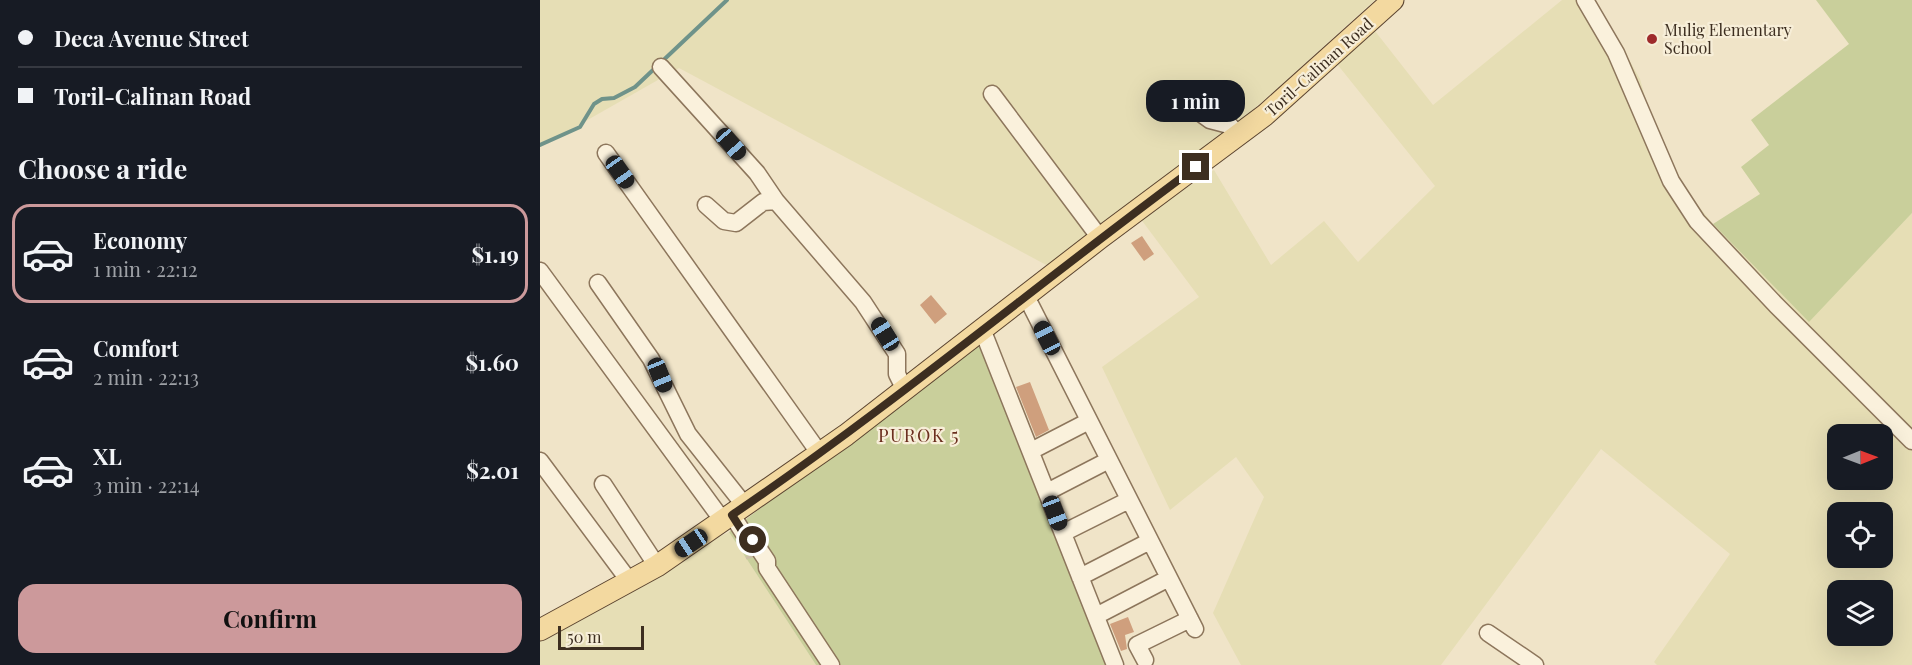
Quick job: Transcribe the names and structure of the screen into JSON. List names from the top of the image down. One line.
{"streets":{"main road":["Toril-Calinan Road"]},"districts":["PUROK 5"],"places":["Mulig Elementary School"],"scale_bar":"50 m","north":"right","page":{"banner":["Deca Avenue Street","Toril-Calinan Road"],"bubble":"1 min","heading":"Choose a ride","list":[{"name":"Economy","note":"1 min · 22:12","value":"$1.19"},{"name":"Comfort","note":"2 min · 22:13","value":"$1.60"},{"name":"XL","note":"3 min · 22:14","value":"$2.01"}],"buttons":"Confirm","scale":"50 m"}}
